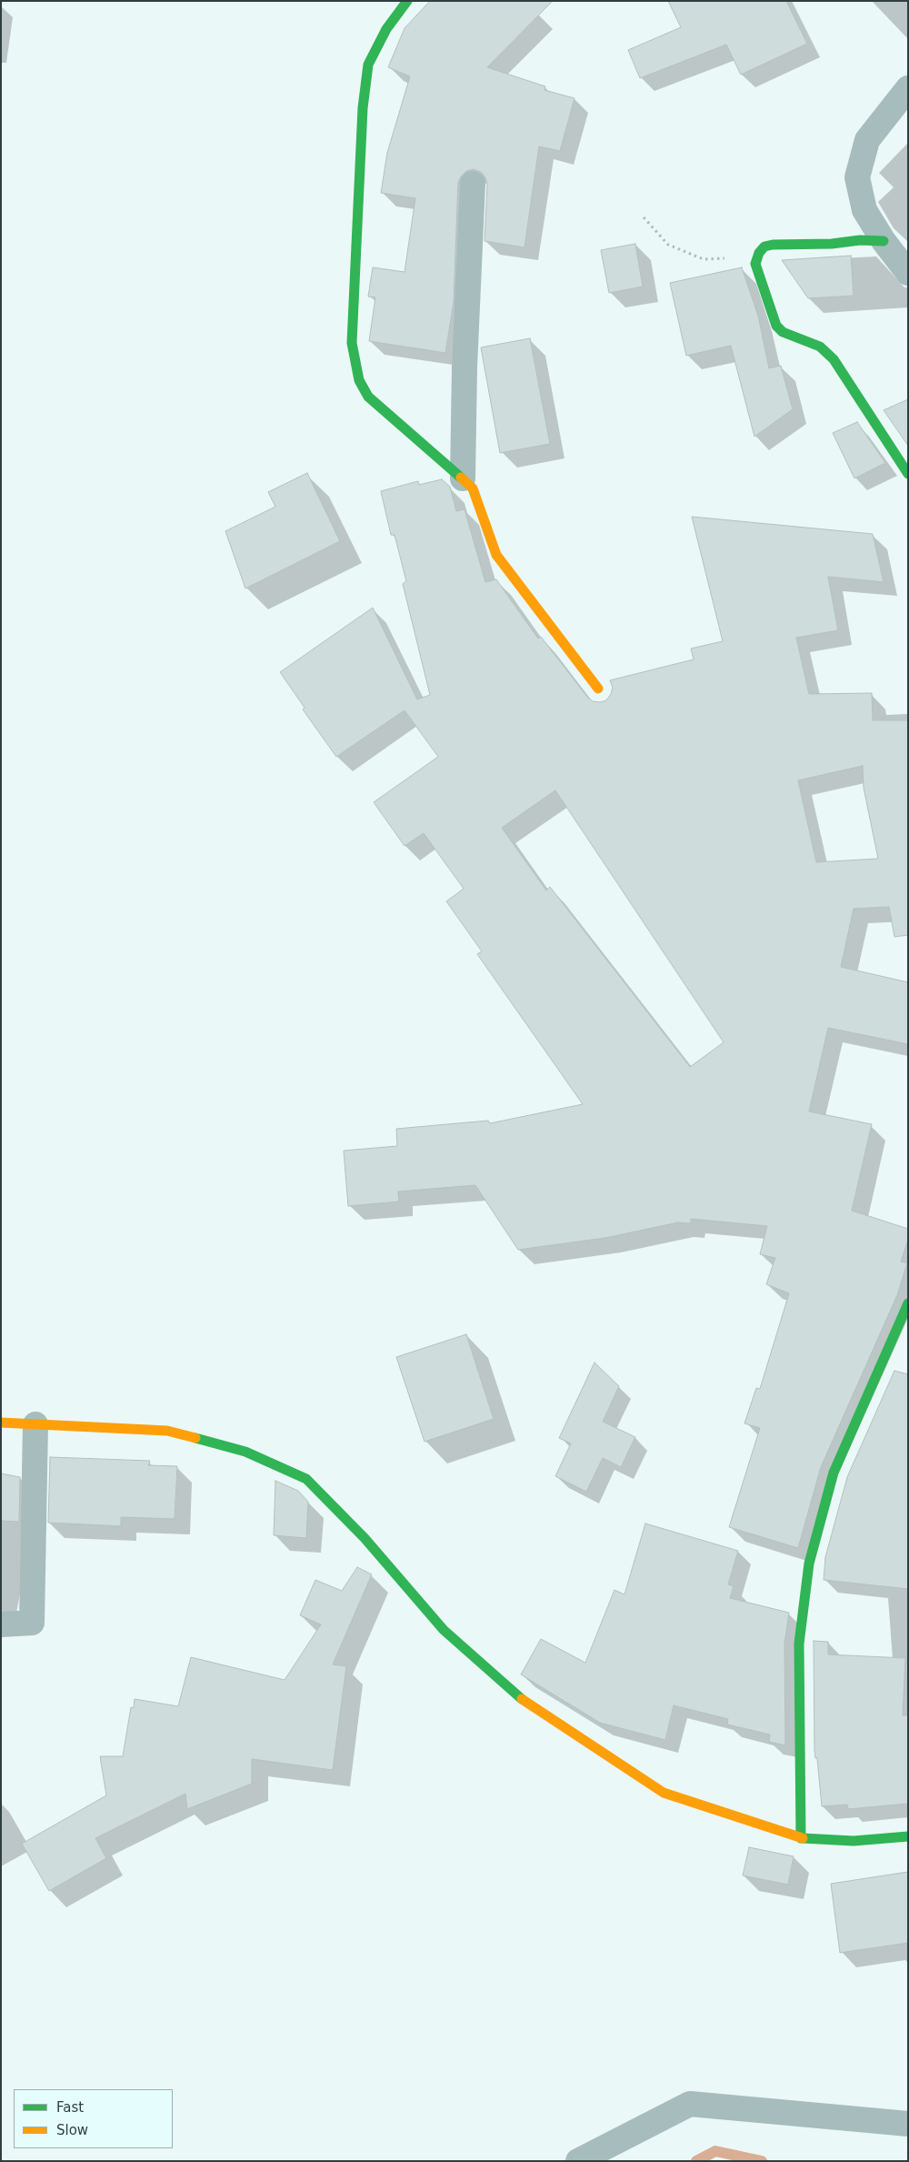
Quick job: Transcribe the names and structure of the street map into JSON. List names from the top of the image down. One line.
{"legend":["Fast","Slow"]}
